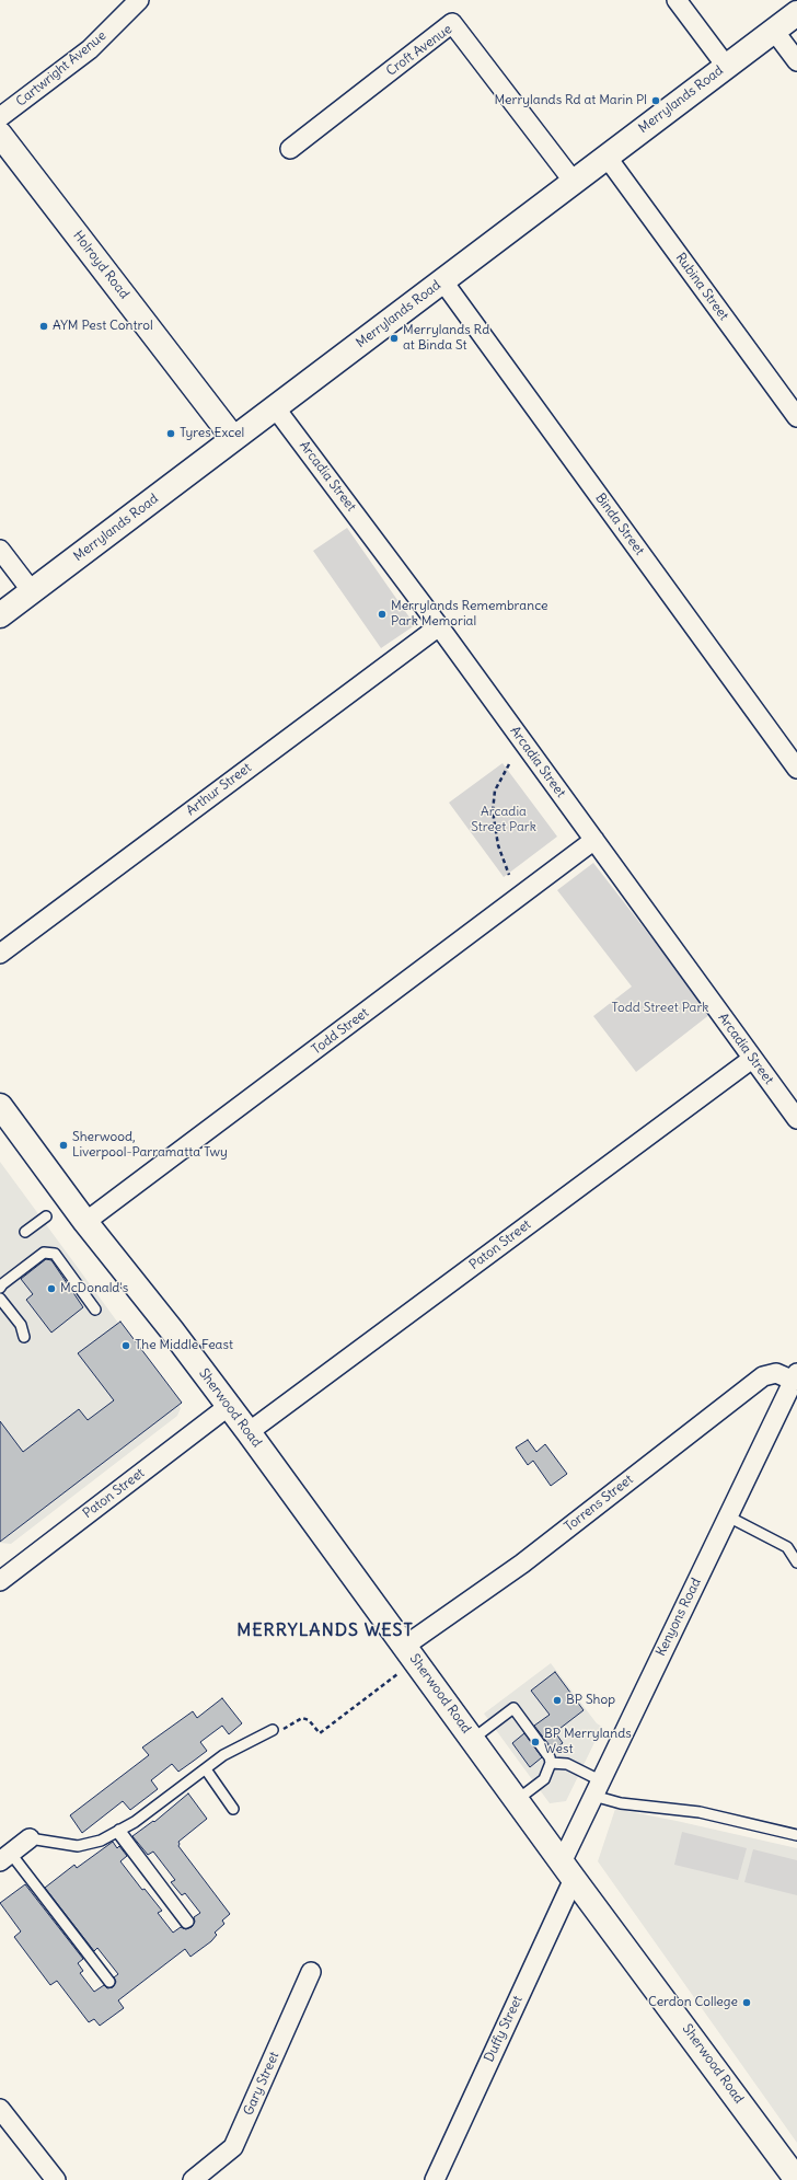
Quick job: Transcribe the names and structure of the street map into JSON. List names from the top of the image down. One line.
{"streets":{"main road":["Merrylands Road","Holroyd Road","Sherwood Road"],"street":["Croft Avenue","Cartwright Avenue","Rubina Street","Arcadia Street","Binda Street","Arthur Street","Todd Street","Paton Street","Torrens Street","Kenyons Road","Duffy Street","Gary Street"]},"crossings":[["Croft Avenue","Merrylands Road"],["Merrylands Road","Holroyd Road"],["Merrylands Road","Rubina Street"],["Merrylands Road","Arcadia Street"],["Merrylands Road","Binda Street"],["Arcadia Street","Arthur Street"],["Arcadia Street","Todd Street"],["Arcadia Street","Paton Street"],["Todd Street","Sherwood Road"],["Paton Street","Sherwood Road"],["Sherwood Road","Torrens Street"],["Sherwood Road","Kenyons Road"],["Sherwood Road","Duffy Street"],["Torrens Street","Kenyons Road"],["Kenyons Road","Duffy Street"]],"districts":["MERRYLANDS WEST"],"parks":["Arcadia Street Park","Todd Street Park"],"places":["Merrylands Rd at Marin Pl","AYM Pest Control","Merrylands Rd at Binda St","Tyres Excel","Merrylands Remembrance Park Memorial","Sherwood, Liverpool-Parramatta Twy","McDonald's","The Middle Feast","BP Shop","BP Merrylands West","Cerdon College"]}
